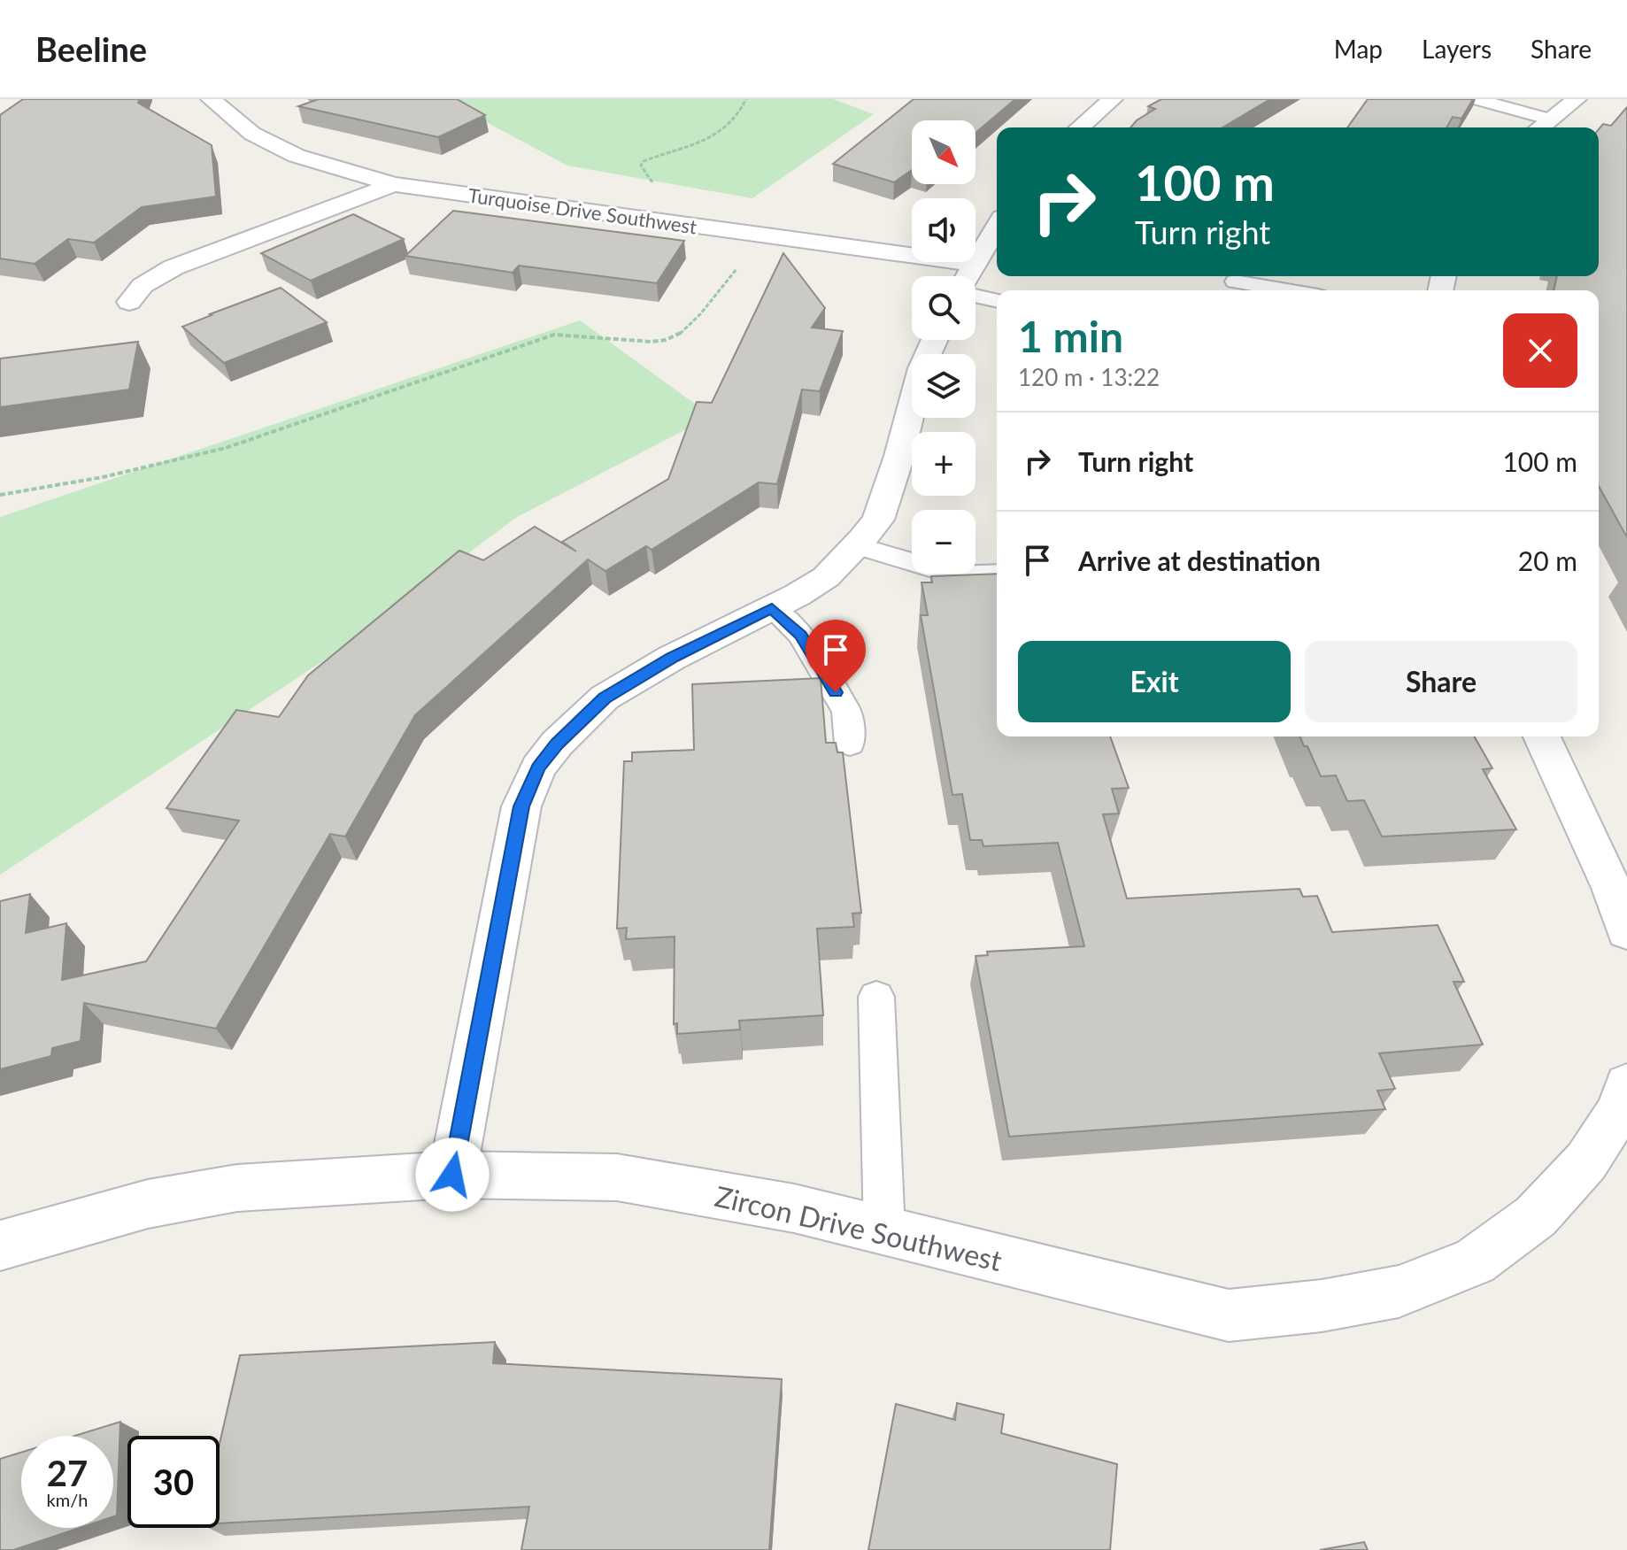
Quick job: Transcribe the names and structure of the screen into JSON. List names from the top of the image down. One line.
{"streets":{"street":["Turquoise Drive Southwest","Zircon Drive Southwest"]},"north":"bottom right","page":{"header":"Beeline","nav":["Map","Layers","Share"],"map_buttons":["+","−"],"turn":["100 m","Turn right"],"heading":["1 min","120 m · 13:22"],"list":[{"name":"Turn right","value":"100 m"},{"name":"Arrive at destination","value":"20 m"}],"buttons":["Exit","Share"],"speed":"27 km/h","limit":"30"}}
